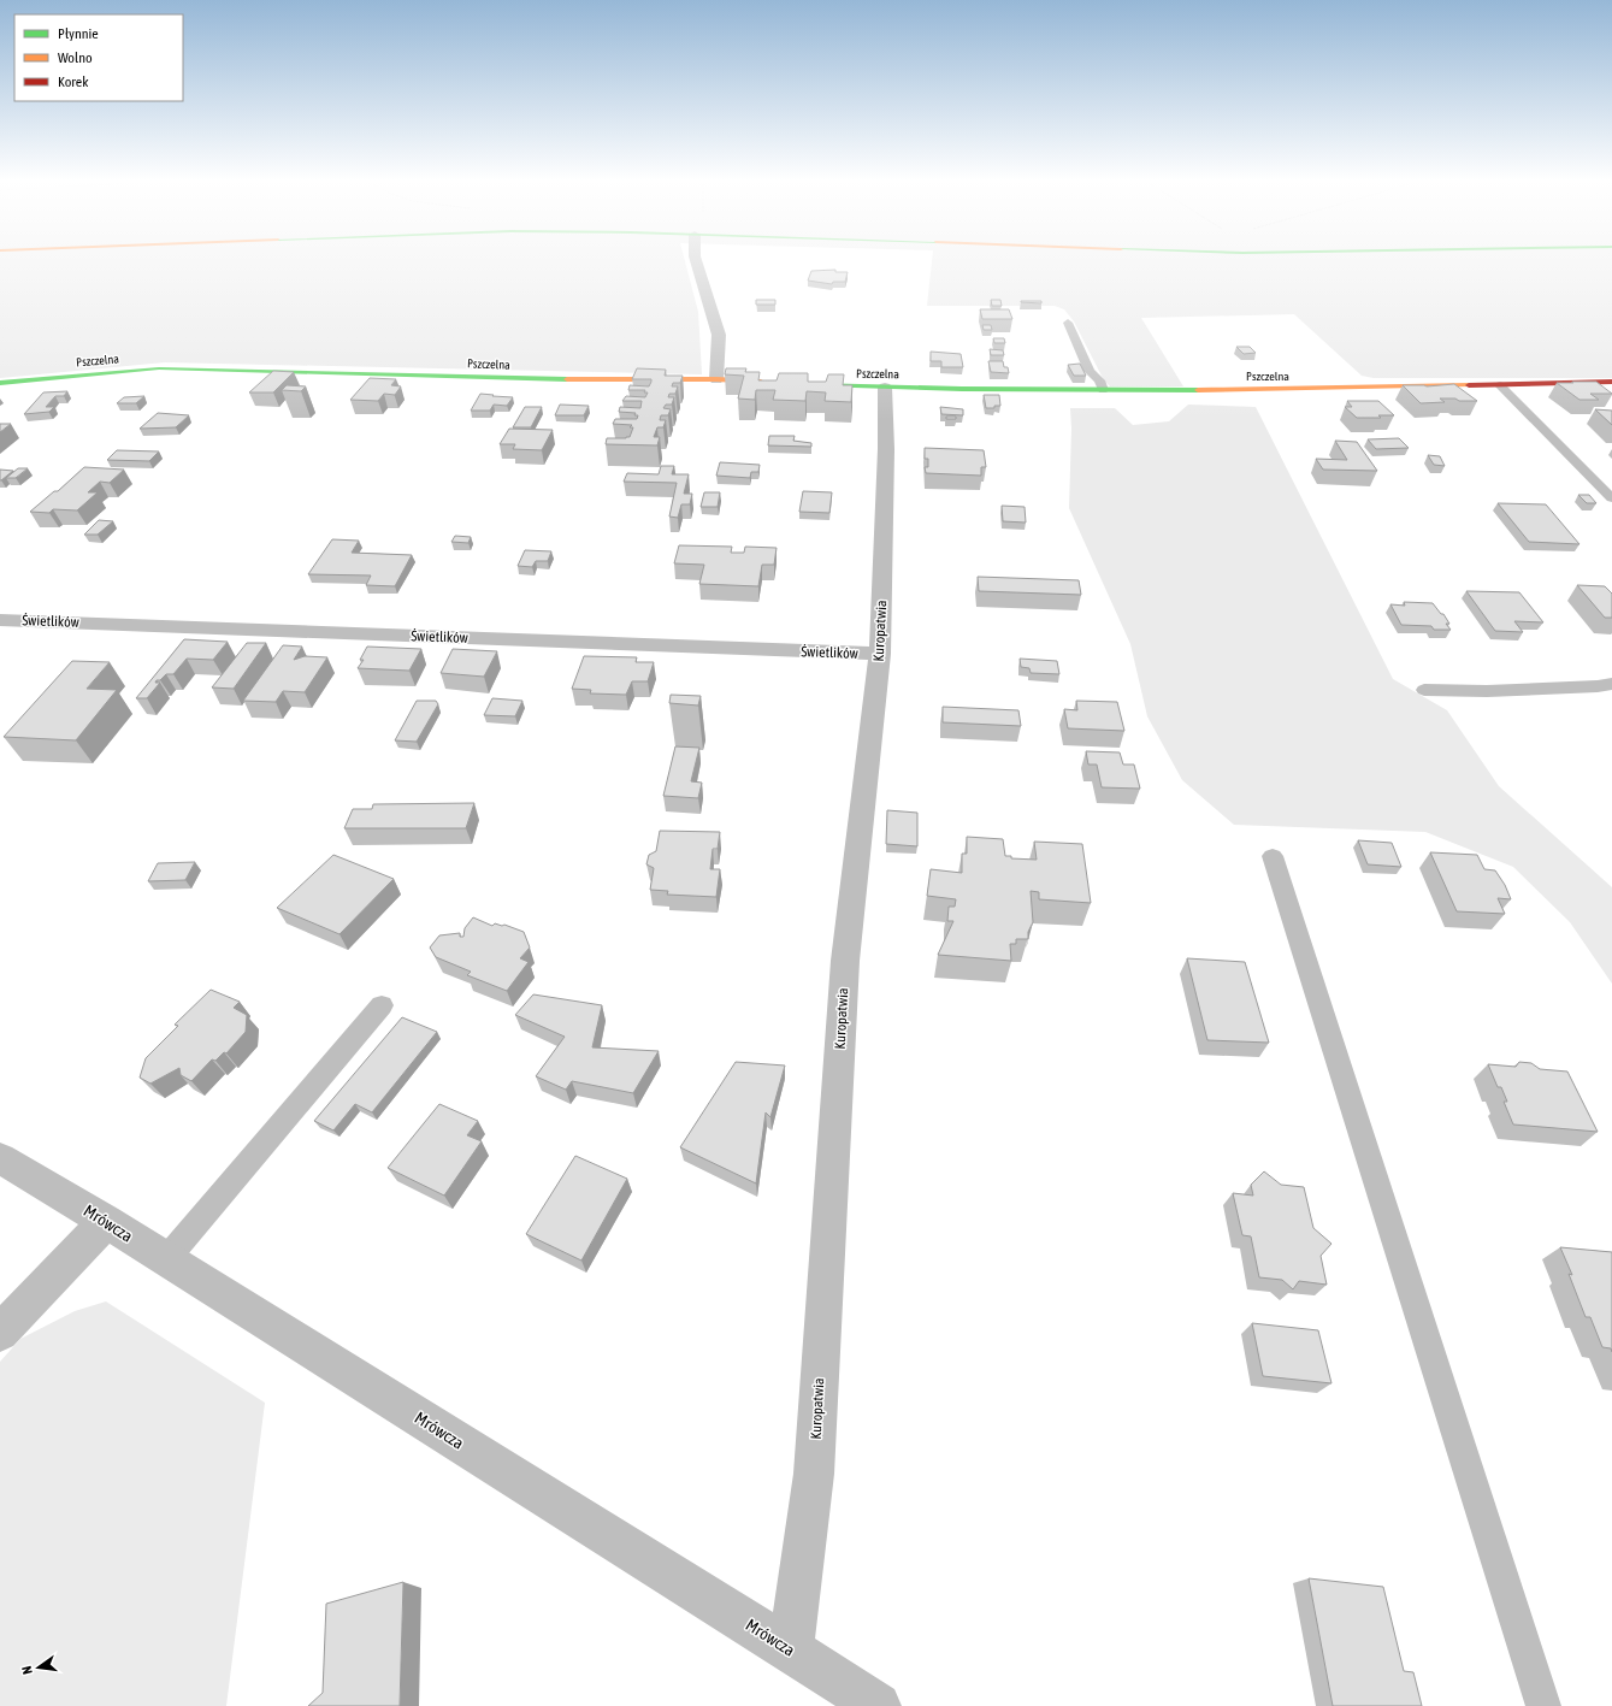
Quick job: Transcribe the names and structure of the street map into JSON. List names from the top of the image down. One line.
{"streets":{"street":["Pszczelna","Świetlików","Kuropatwia","Mrówcza"]},"crossings":[["Pszczelna","Kuropatwia"],["Świetlików","Kuropatwia"],["Kuropatwia","Mrówcza"]],"legend":["Płynnie","Wolno","Korek"],"north":"left"}
